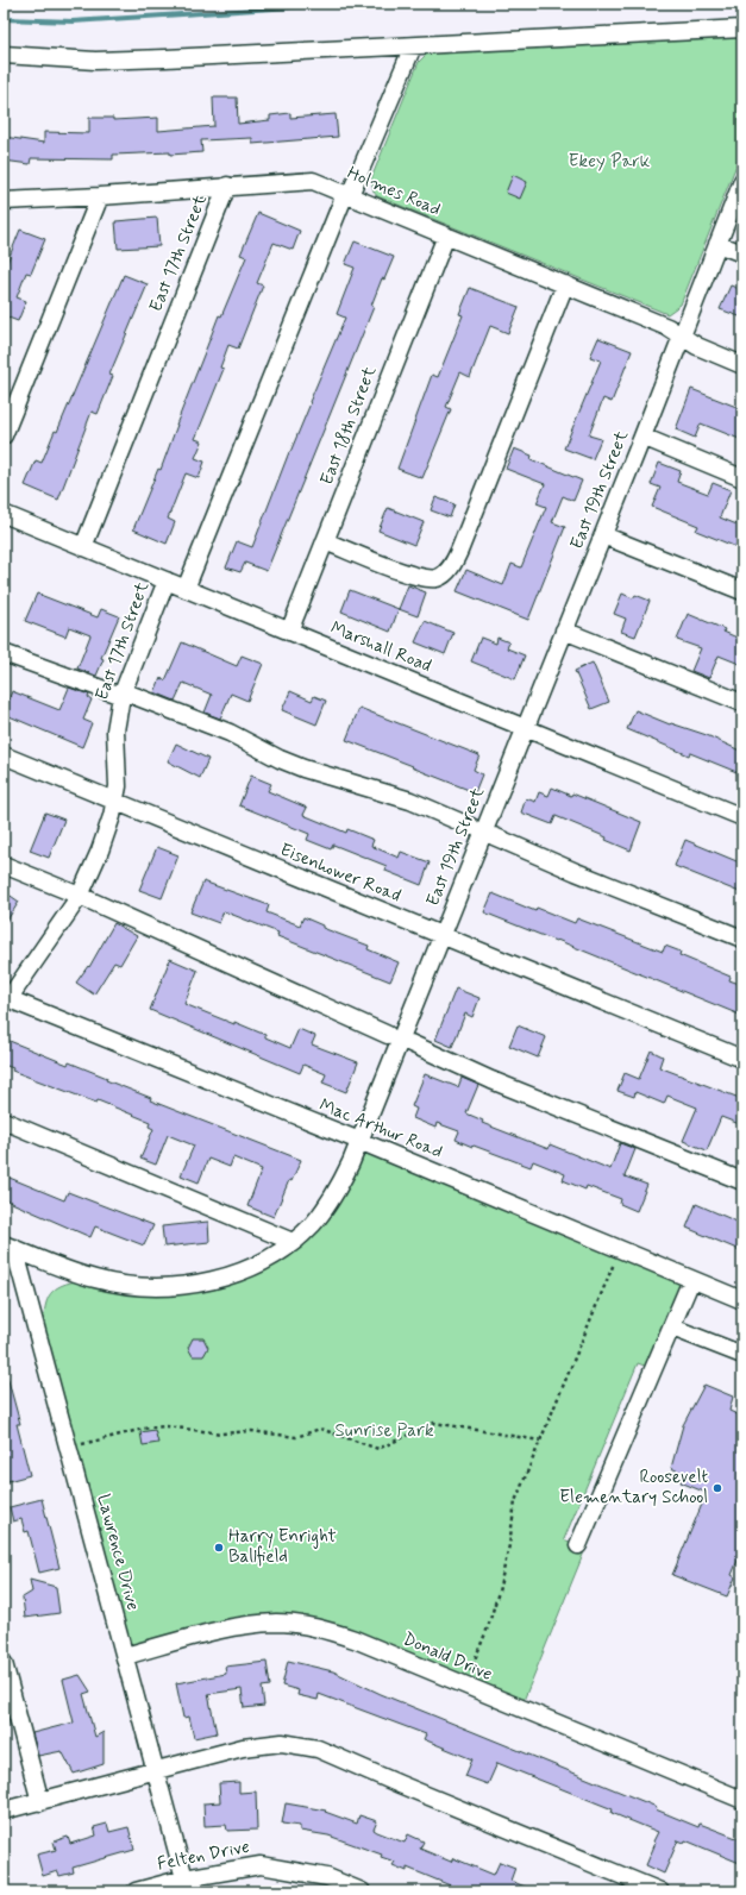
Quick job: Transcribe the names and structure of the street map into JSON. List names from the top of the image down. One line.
{"streets":{"street":["Holmes Road","East 17th Street","East 18th Street","East 19th Street","Marshall Road","Eisenhower Road","Mac Arthur Road","Lawrence Drive","Donald Drive","Felten Drive"]},"crossings":[["Holmes Road","East 17th Street"],["Holmes Road","East 18th Street"],["Holmes Road","East 19th Street"],["East 17th Street","Marshall Road"],["East 17th Street","Eisenhower Road"],["East 17th Street","Mac Arthur Road"],["East 18th Street","Marshall Road"],["East 19th Street","Marshall Road"],["East 19th Street","Eisenhower Road"],["East 19th Street","Mac Arthur Road"],["East 19th Street","Lawrence Drive"],["Lawrence Drive","Donald Drive"],["Lawrence Drive","Felten Drive"]],"parks":["Ekey Park","Sunrise Park"],"places":["Roosevelt Elementary School","Harry Enright Ballfield"]}
